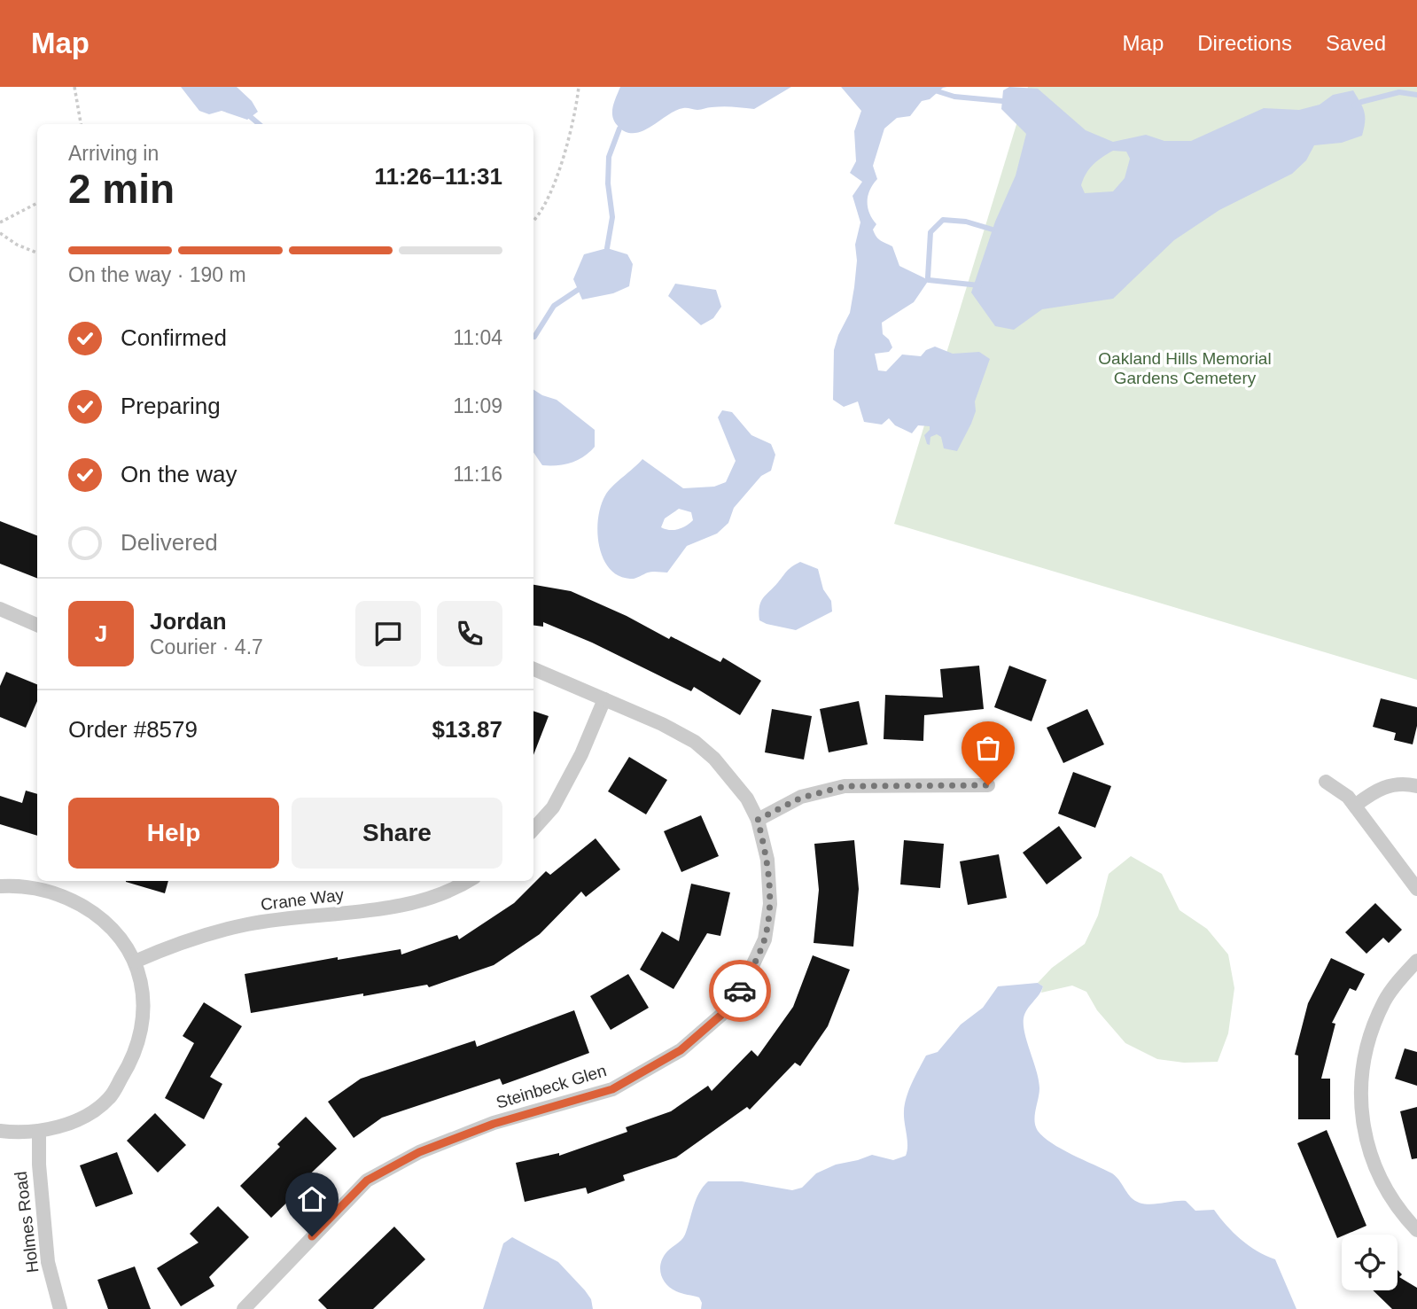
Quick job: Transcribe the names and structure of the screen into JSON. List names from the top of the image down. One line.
{"streets":{"street":["Crane Way","Steinbeck Glen","Holmes Road"]},"parks":["Oakland Hills Memorial Gardens Cemetery"],"page":{"header":"Map","nav":["Map","Directions","Saved"],"heading":["2 min","Arriving in","11:26–11:31"],"panel":["Jordan","Courier · 4.7","Order #8579","$13.87"],"bar":"On the way · 190 m","list":[["Confirmed","11:04"],["Preparing","11:09"],["On the way","11:16"],"Delivered"],"round":"J","buttons":["Help","Share"]}}
